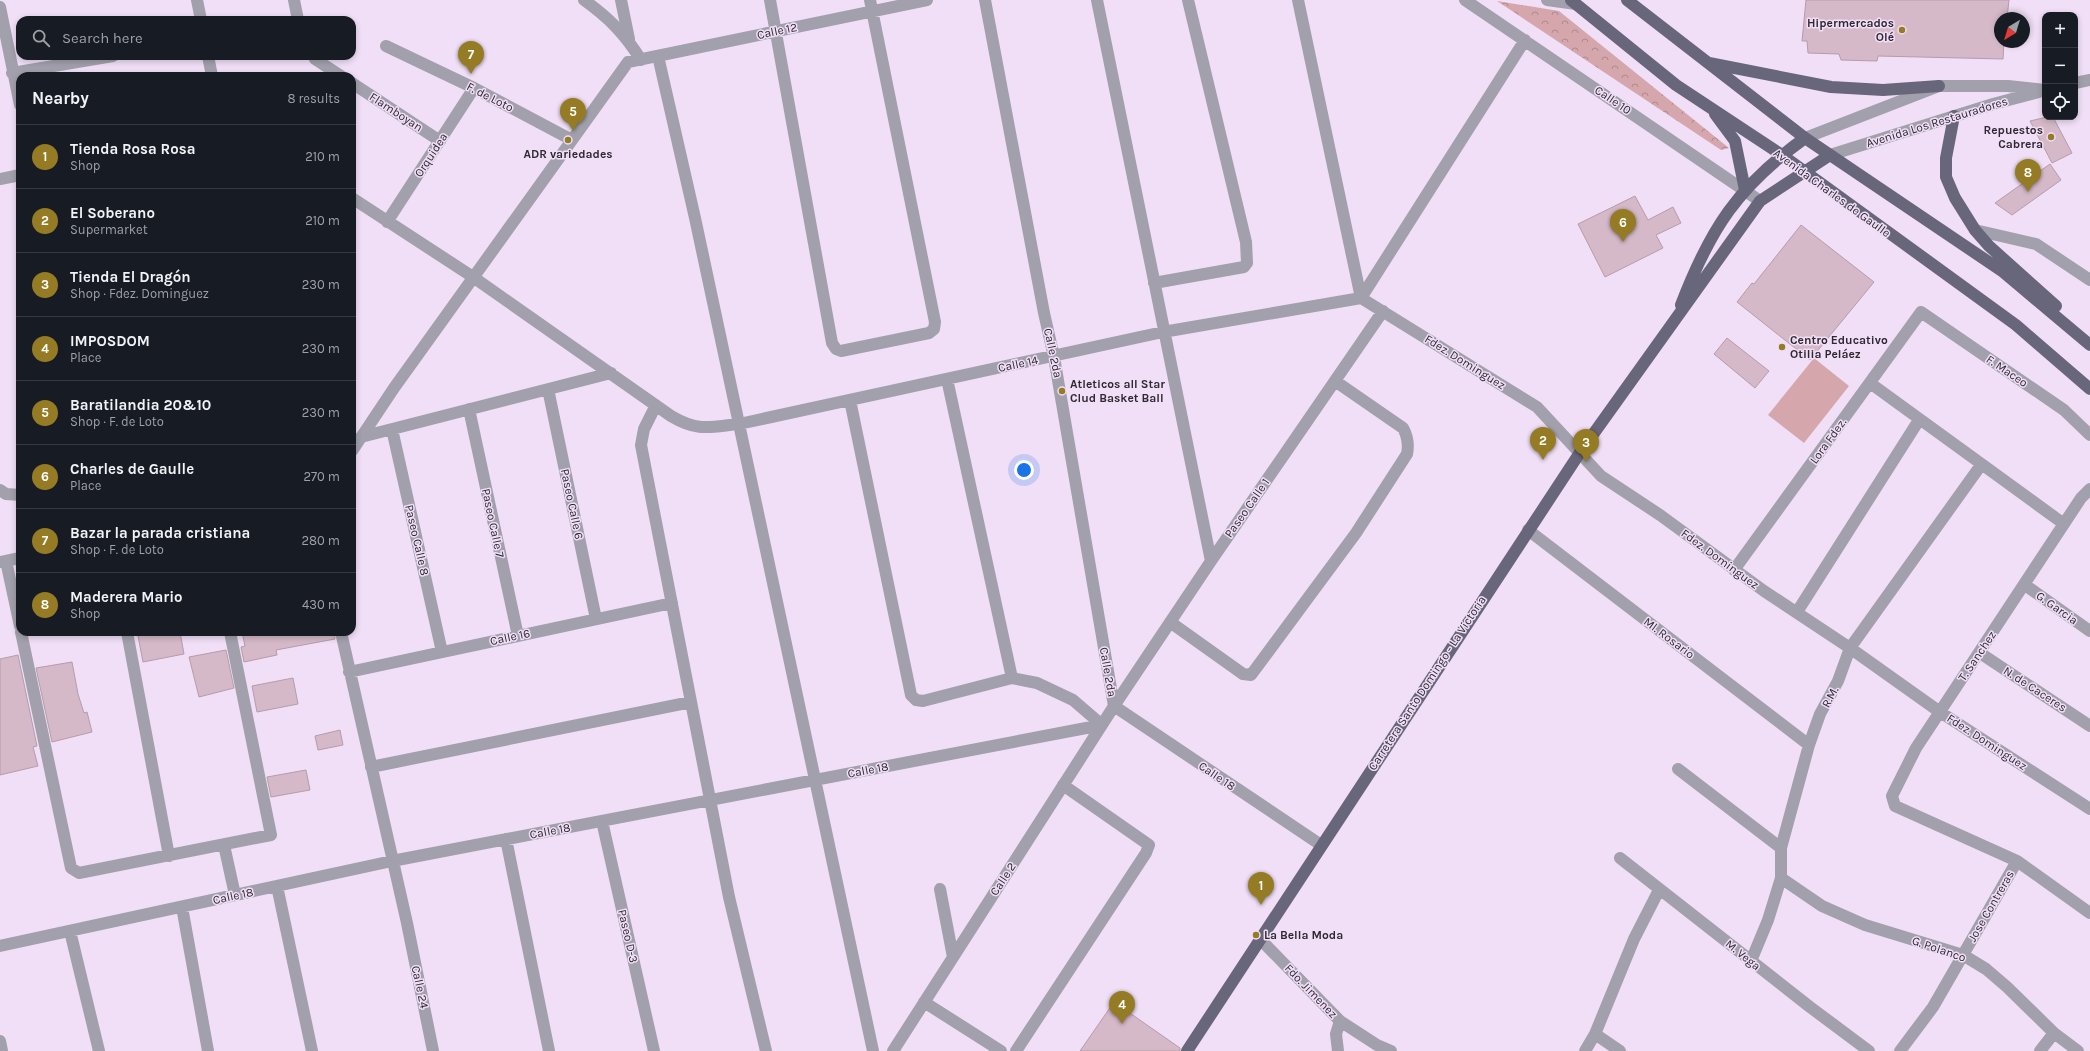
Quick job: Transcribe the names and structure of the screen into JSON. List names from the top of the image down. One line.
{"streets":{"main road":["Avenida Charles de Gaulle","Carretera Santo Domingo - La Victoria"],"street":["Calle 12","F. de Loto","Calle 10","Flamboyan","Avenida Los Restauradores","Orquidea","Calle 2da","Fdez. Dominguez","Calle 14","F. Maceo","Lora Fdez.","Paseo Calle 6","Paseo Calle 1","Paseo Calle 7","Paseo Calle 8","G. Garcia","Calle 16","Ml. Rosario","T. Sanchez","N. de Caceres","R.M.","Calle 18","Calle 2","Jose Contreras","Paseo D-3","G. Polanco","M. Vega","Calle 24","Fdo. Jimenez"]},"crossings":[["Calle 12","F. de Loto"],["F. de Loto","Orquidea"],["Calle 10","Carretera Santo Domingo - La Victoria"],["Flamboyan","Orquidea"],["Avenida Los Restauradores","Carretera Santo Domingo - La Victoria"],["Avenida Charles de Gaulle","Carretera Santo Domingo - La Victoria"],["Calle 2da","Calle 14"],["Calle 2da","Paseo Calle 1"],["Calle 2da","Calle 18"],["Calle 2da","Calle 2"],["Fdez. Dominguez","Calle 14"],["Fdez. Dominguez","Lora Fdez."],["Fdez. Dominguez","Paseo Calle 1"],["Fdez. Dominguez","T. Sanchez"],["Fdez. Dominguez","Carretera Santo Domingo - La Victoria"],["Fdez. Dominguez","R.M."],["F. Maceo","Lora Fdez."],["Paseo Calle 6","Calle 16"],["Paseo Calle 1","Calle 18"],["Paseo Calle 1","Calle 2"],["Paseo Calle 7","Calle 16"],["Paseo Calle 8","Calle 16"],["G. Garcia","T. Sanchez"],["Calle 16","Calle 24"],["Ml. Rosario","Carretera Santo Domingo - La Victoria"],["Ml. Rosario","R.M."],["T. Sanchez","N. de Caceres"],["T. Sanchez","Jose Contreras"],["Carretera Santo Domingo - La Victoria","Calle 18"],["Carretera Santo Domingo - La Victoria","Fdo. Jimenez"],["R.M.","G. Polanco"],["R.M.","M. Vega"],["Calle 18","Calle 2"],["Calle 18","Paseo D-3"],["Calle 18","Calle 24"],["Jose Contreras","G. Polanco"]],"places":["Hipermercados Olé","Repuestos Cabrera","ADR variedades","Centro Educativo Otilia Peláez","Atleticos all Star Clud Basket Ball","La Bella Moda"],"north":"bottom left","page":{"map_buttons":["+","−"],"search":"Search here","pins":["7","5","8","6","2","3","1","4"],"heading":["Nearby","8 results"],"list":[{"mark":"1","name":"Tienda Rosa Rosa","note":"Shop","value":"210 m"},{"mark":"2","name":"El Soberano","note":"Supermarket","value":"210 m"},{"mark":"3","name":"Tienda El Dragón","note":"Shop · Fdez. Dominguez","value":"230 m"},{"mark":"4","name":"IMPOSDOM","note":"Place","value":"230 m"},{"mark":"5","name":"Baratilandia 20&10","note":"Shop · F. de Loto","value":"230 m"},{"mark":"6","name":"Charles de Gaulle","note":"Place","value":"270 m"},{"mark":"7","name":"Bazar la parada cristiana","note":"Shop · F. de Loto","value":"280 m"},{"mark":"8","name":"Maderera Mario","note":"Shop","value":"430 m"}]}}
